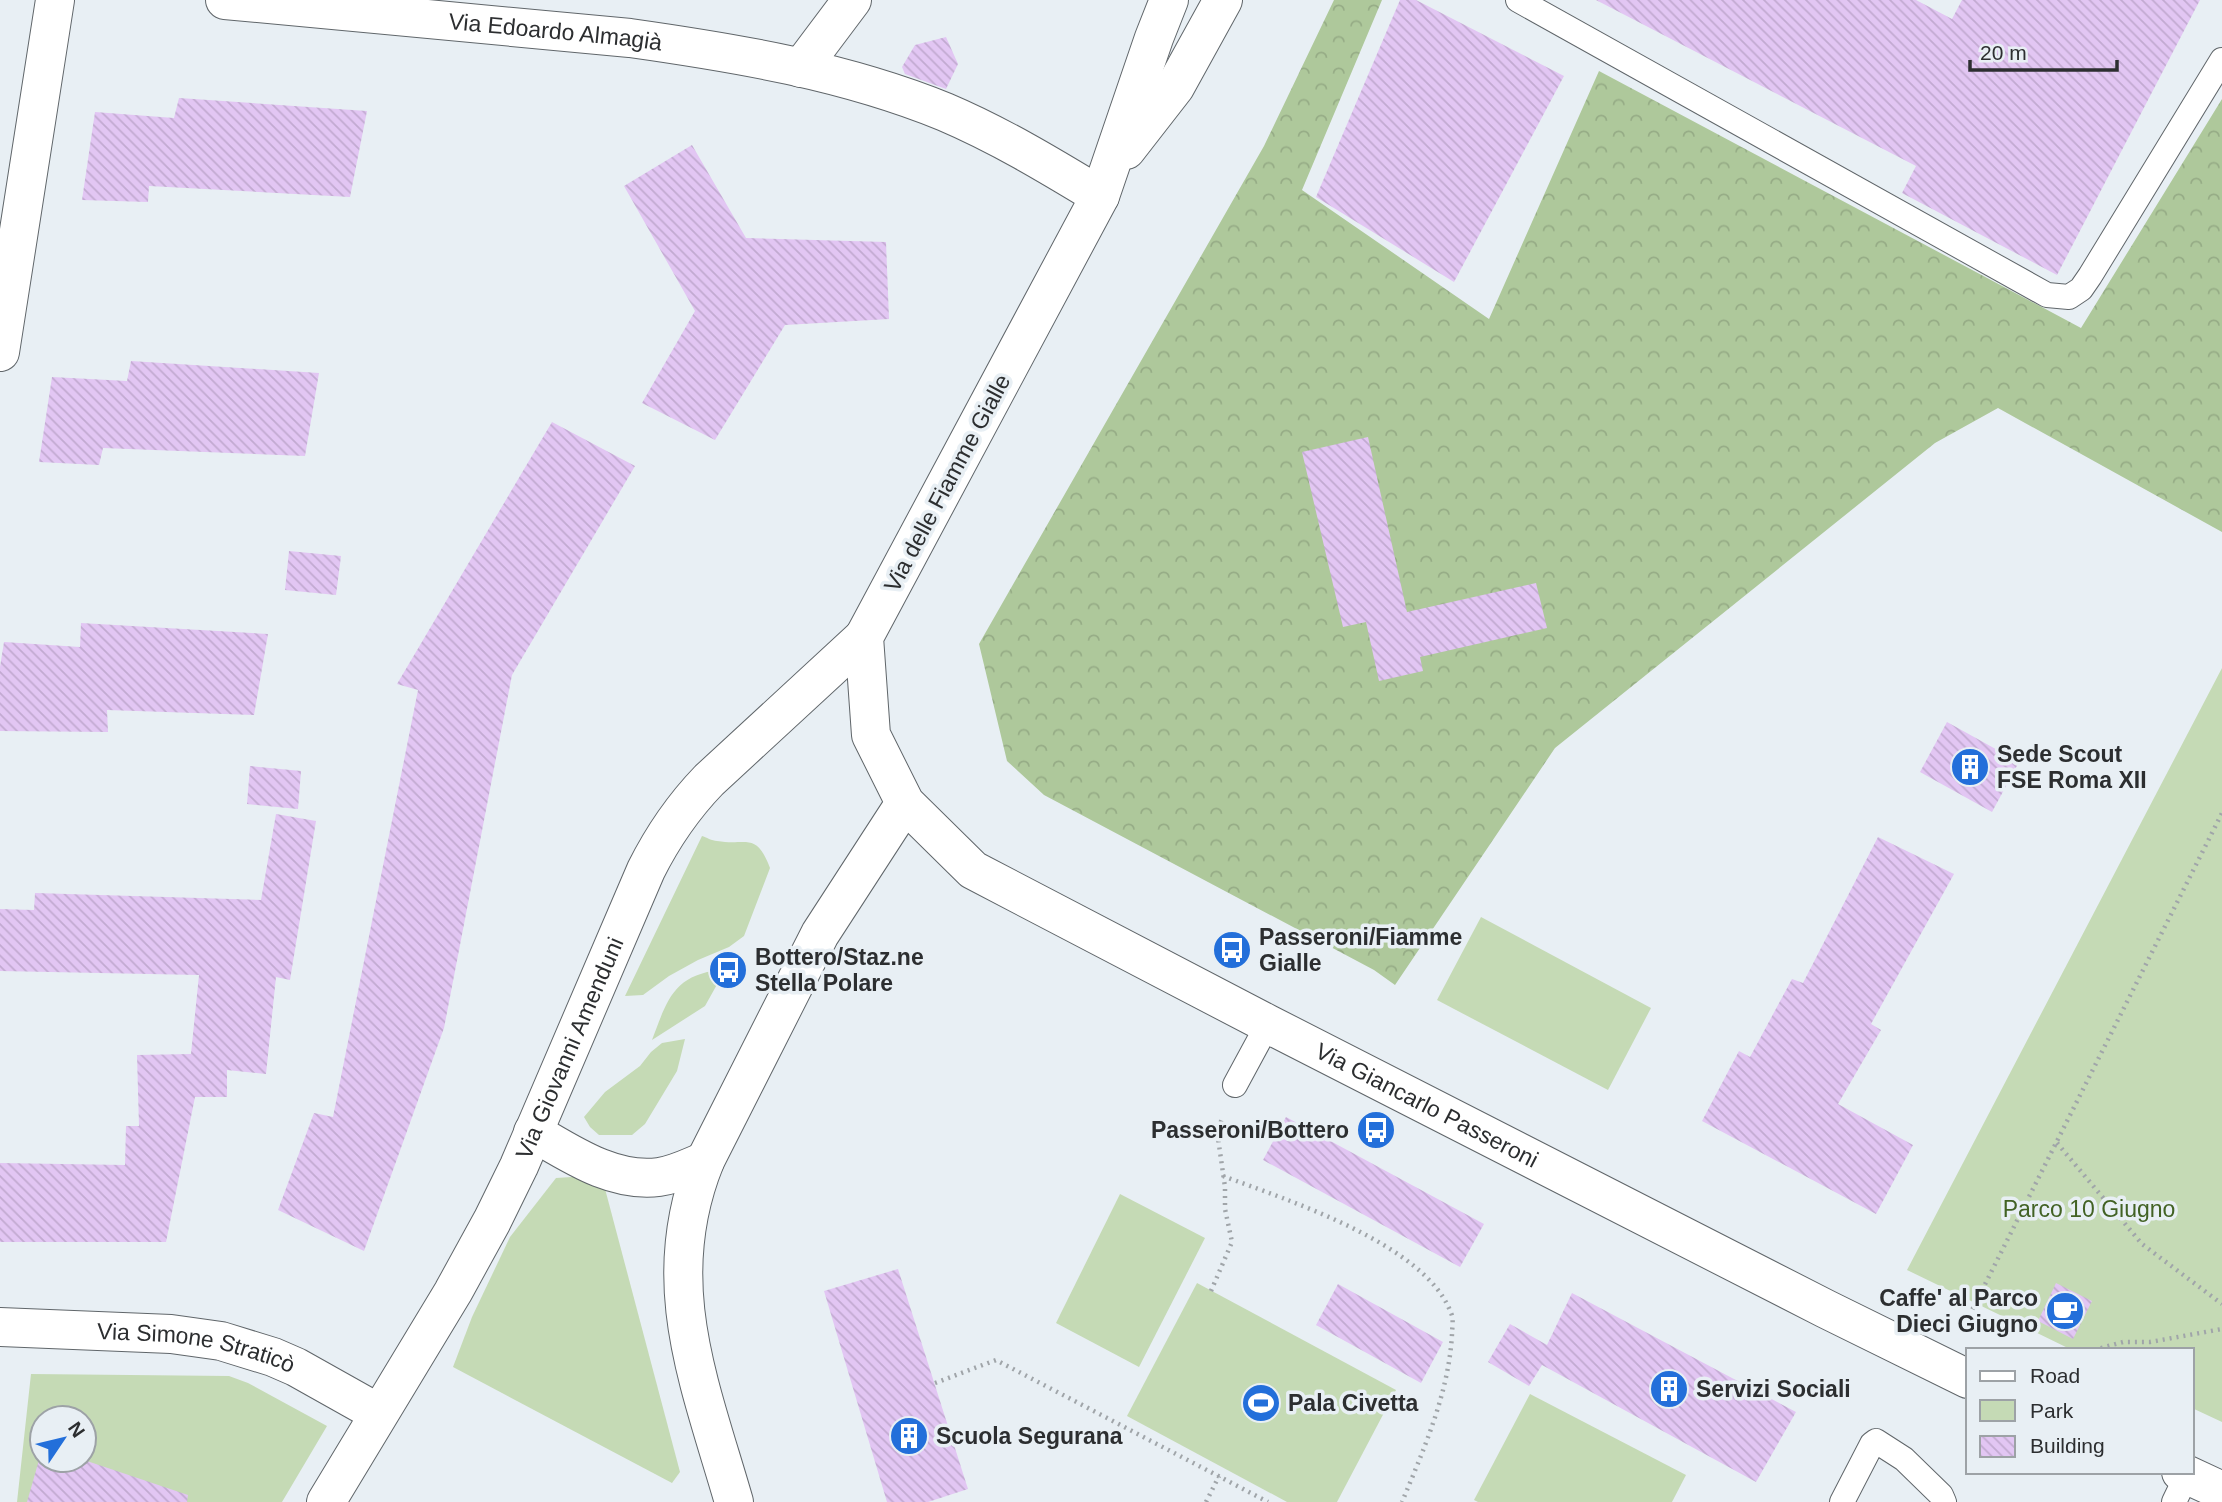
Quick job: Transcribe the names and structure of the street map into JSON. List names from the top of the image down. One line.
{"streets":{"street":["Via Edoardo Almagià","Via delle Fiamme Gialle","Via Giovanni Amenduni","Via Giancarlo Passeroni","Via Simone Straticò"]},"crossings":[["Via Edoardo Almagià","Via delle Fiamme Gialle"],["Via delle Fiamme Gialle","Via Giovanni Amenduni"],["Via Giovanni Amenduni","Via Simone Straticò"]],"parks":["Parco 10 Giugno"],"places":{"building":["Sede Scout FSE Roma XII","Servizi Sociali","Scuola Segurana"],"bus stop":["Passeroni/Fiamme Gialle","Bottero/Staz.ne Stella Polare","Passeroni/Bottero"],"cafe":["Caffe' al Parco Dieci Giugno"],"sports":["Pala Civetta"]},"legend":["Road","Park","Building"],"scale_bar":"20 m","north":"top right"}
